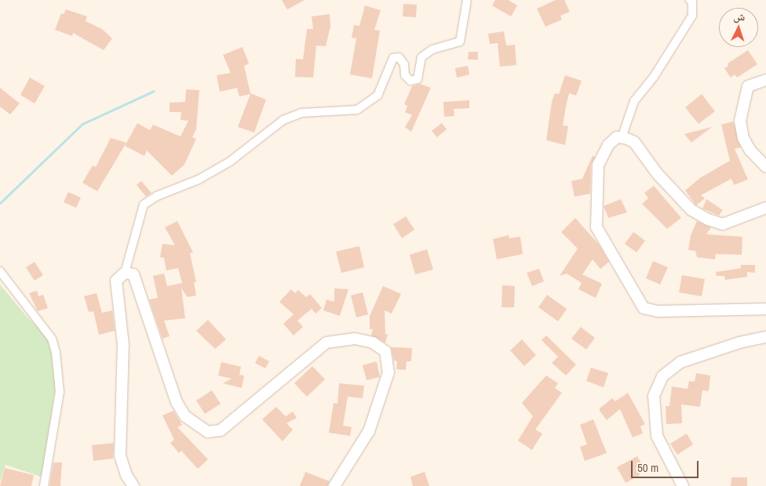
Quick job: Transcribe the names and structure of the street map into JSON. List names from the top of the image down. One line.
{"scale_bar":"50 m","north":"top"}
